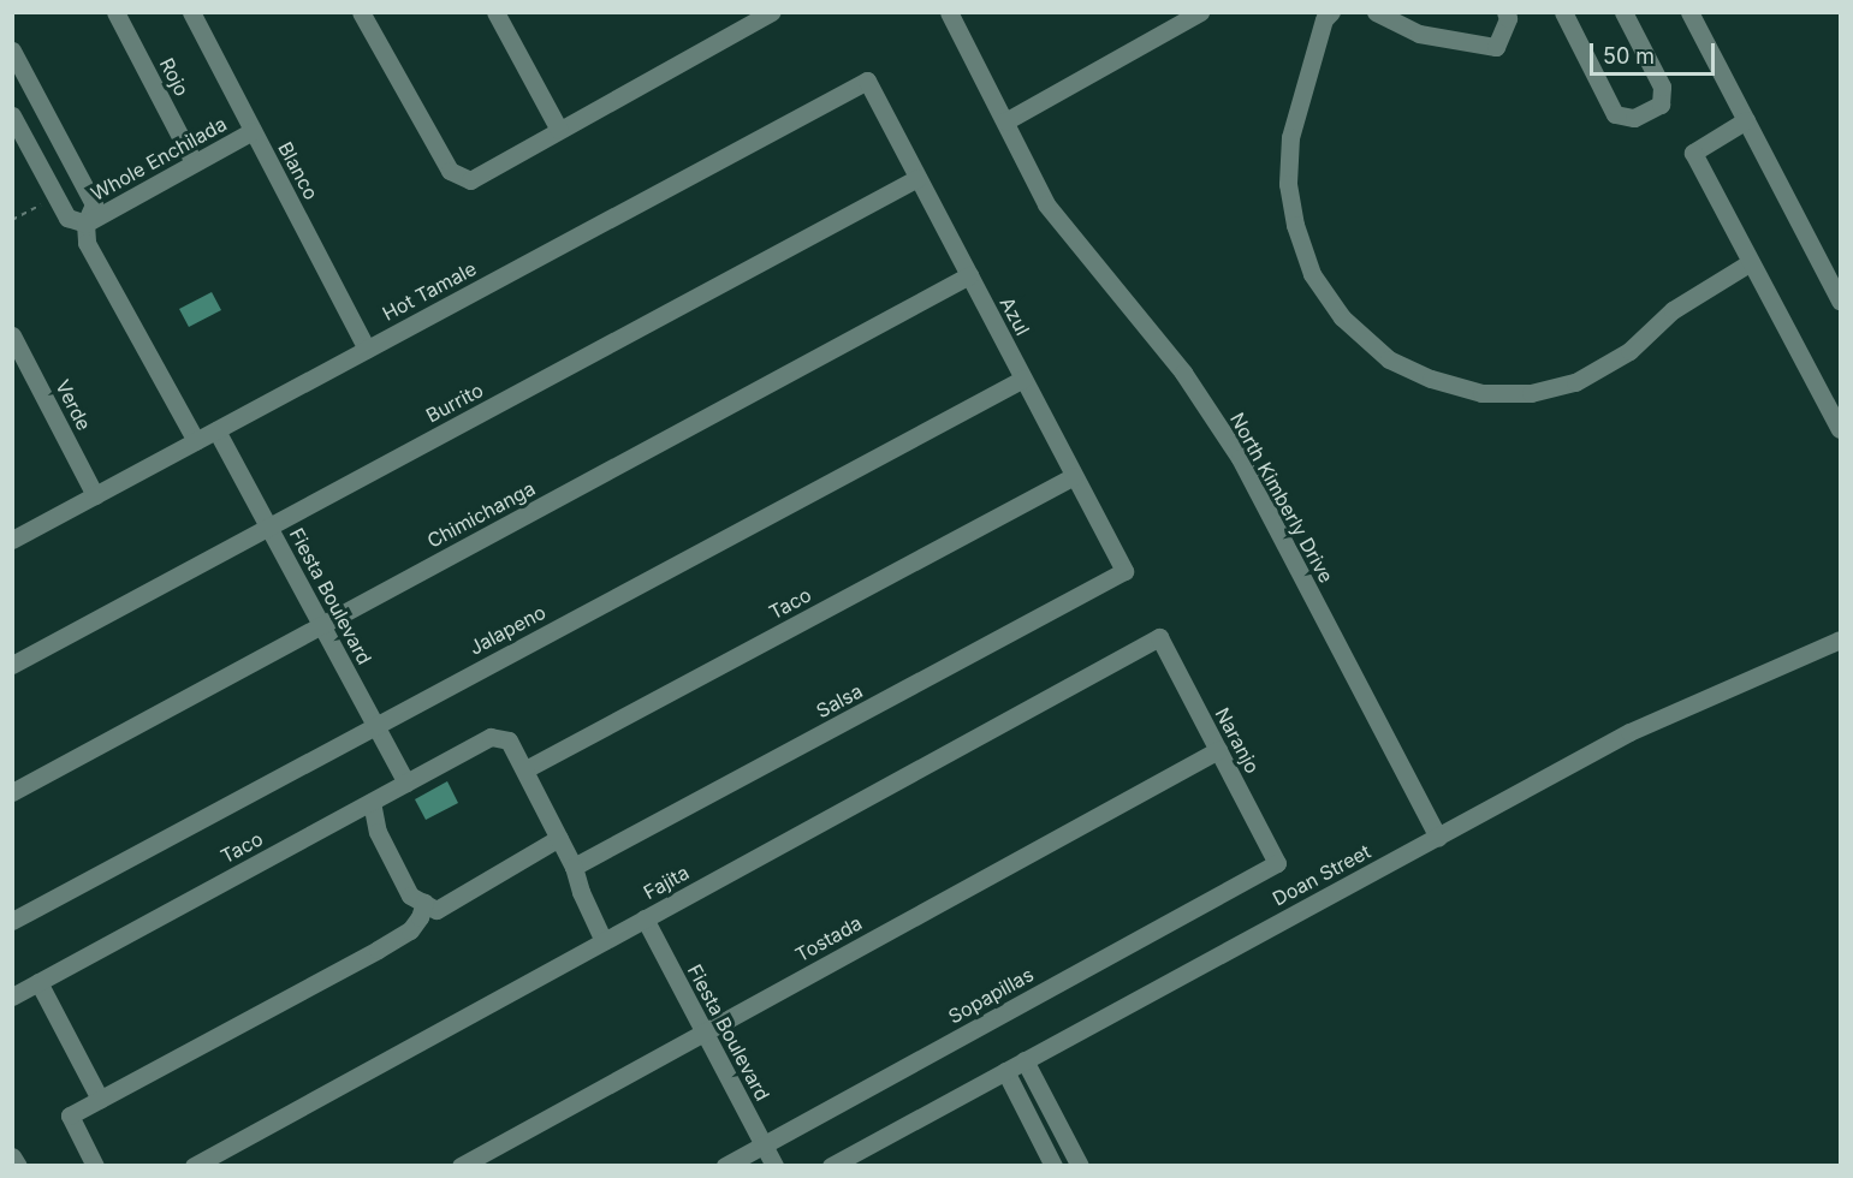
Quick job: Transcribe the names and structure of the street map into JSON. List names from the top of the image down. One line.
{"streets":{"street":["Rojo","Whole Enchilada","Blanco","Hot Tamale","Azul","Burrito","Verde","North Kimberly Drive","Chimichanga","Fiesta Boulevard","Taco","Jalapeno","Salsa","Naranjo","Doan Street","Fajita","Tostada","Sopapillas"]},"crossings":[["Rojo","Whole Enchilada"],["Whole Enchilada","Blanco"],["Blanco","Hot Tamale"],["Hot Tamale","Azul"],["Hot Tamale","Verde"],["Hot Tamale","Fiesta Boulevard"],["Azul","Burrito"],["Azul","Chimichanga"],["Azul","Taco"],["Azul","Jalapeno"],["Azul","Salsa"],["Burrito","Fiesta Boulevard"],["North Kimberly Drive","Doan Street"],["Chimichanga","Fiesta Boulevard"],["Fiesta Boulevard","Taco"],["Fiesta Boulevard","Jalapeno"],["Fiesta Boulevard","Fajita"],["Fiesta Boulevard","Tostada"],["Fiesta Boulevard","Sopapillas"],["Naranjo","Fajita"],["Naranjo","Tostada"],["Naranjo","Sopapillas"]],"scale_bar":"50 m"}
